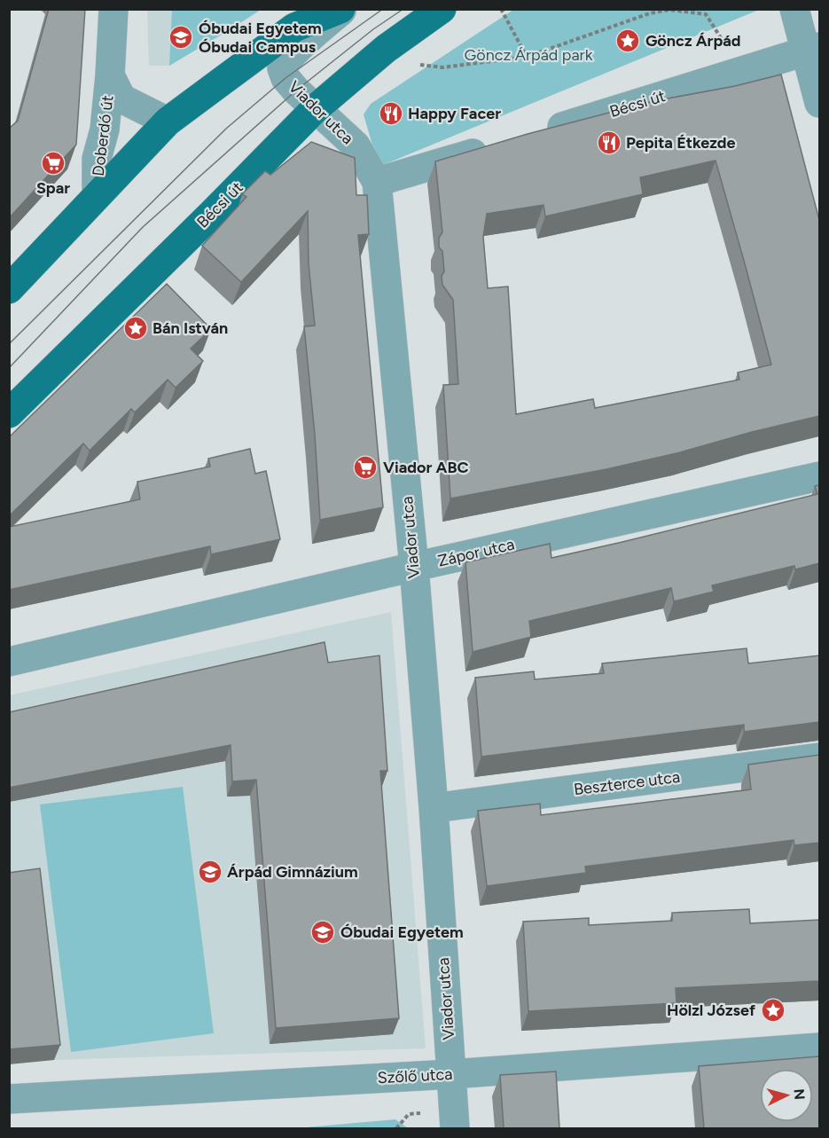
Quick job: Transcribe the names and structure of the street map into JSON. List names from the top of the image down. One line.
{"streets":{"main road":["Bécsi út"],"street":["Viador utca","Doberdó út","Zápor utca","Beszterce utca","Szőlő utca"]},"crossings":[["Bécsi út","Viador utca"],["Viador utca","Zápor utca"],["Viador utca","Beszterce utca"],["Viador utca","Szőlő utca"]],"parks":["Göncz Árpád park"],"places":{"school or university":["Óbudai Egyetem Óbudai Campus","Árpád Gimnázium","Óbudai Egyetem"],"place":["Göncz Árpád","Bán István","Hölzl József"],"restaurant":["Happy Facer","Pepita Étkezde"],"supermarket":["Spar","Viador ABC"]},"north":"right"}
